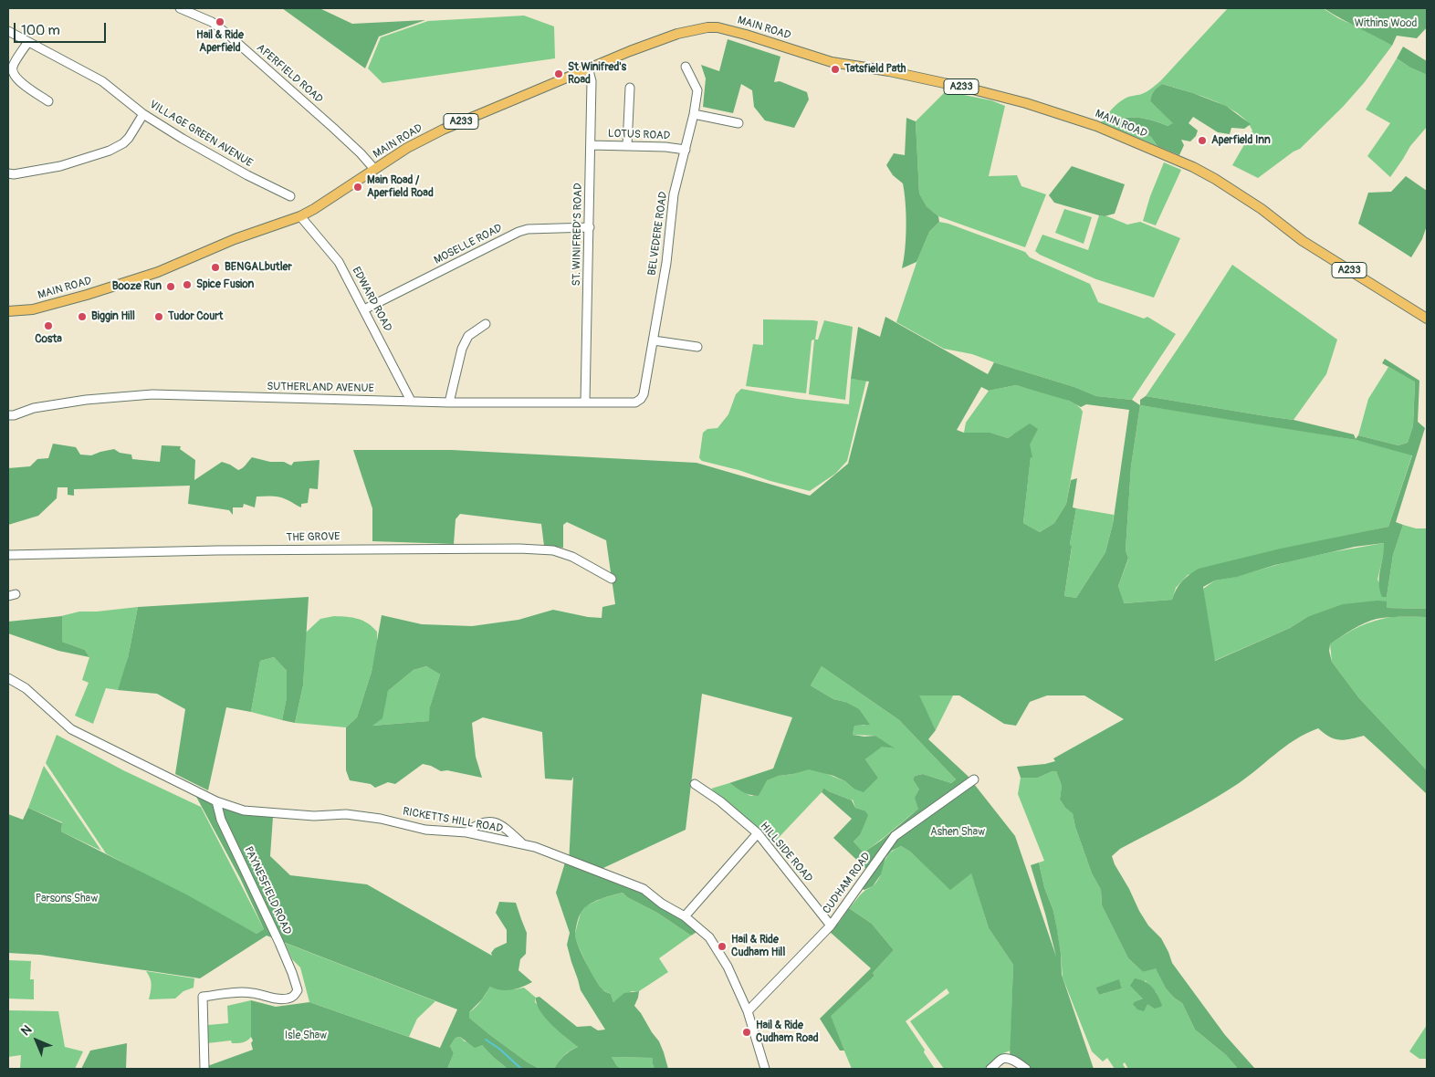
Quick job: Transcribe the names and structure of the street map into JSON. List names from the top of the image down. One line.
{"streets":{"main road":["MAIN ROAD","A233"],"street":["APERFIELD ROAD","VILLAGE GREEN AVENUE","LOTUS ROAD","BELVEDERE ROAD","ST. WINIFRED'S ROAD","MOSELLE ROAD","EDWARD ROAD","SUTHERLAND AVENUE","THE GROVE","RICKETTS HILL ROAD","HILLSIDE ROAD","CUDHAM ROAD","PAYNESFIELD ROAD"]},"crossings":[["MAIN ROAD","APERFIELD ROAD"],["MAIN ROAD","ST. WINIFRED'S ROAD"],["MAIN ROAD","EDWARD ROAD"],["LOTUS ROAD","BELVEDERE ROAD"],["LOTUS ROAD","ST. WINIFRED'S ROAD"],["BELVEDERE ROAD","SUTHERLAND AVENUE"],["ST. WINIFRED'S ROAD","MOSELLE ROAD"],["ST. WINIFRED'S ROAD","SUTHERLAND AVENUE"],["MOSELLE ROAD","EDWARD ROAD"],["EDWARD ROAD","SUTHERLAND AVENUE"],["RICKETTS HILL ROAD","CUDHAM ROAD"],["RICKETTS HILL ROAD","PAYNESFIELD ROAD"],["HILLSIDE ROAD","CUDHAM ROAD"]],"parks":["Withins Wood","Ashen Shaw","Parsons Shaw","Isle Shaw"],"places":["Hail & Ride Aperfield","Tatsfield Path","St Winifred's Road","Aperfield Inn","Main Road / Aperfield Road","BENGALbutler","Spice Fusion","Booze Run","Biggin Hill","Tudor Court","Costa","Hail & Ride Cudham Hill","Hail & Ride Cudham Road"],"scale_bar":"100 m","north":"top left"}
